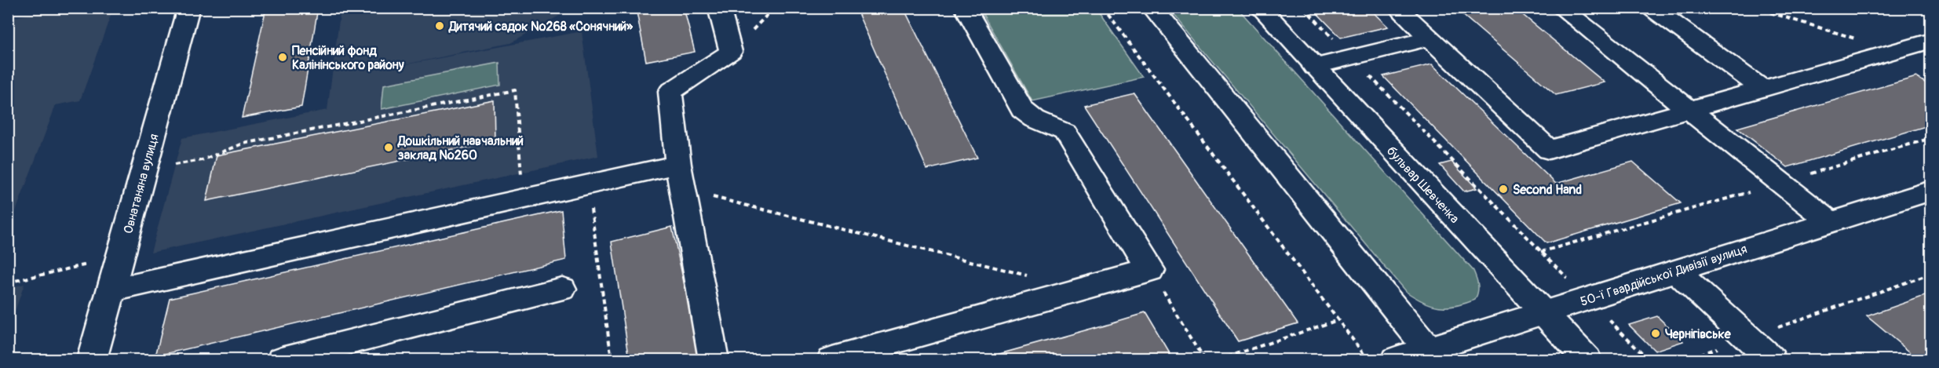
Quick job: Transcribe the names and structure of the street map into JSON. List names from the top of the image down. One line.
{"streets":{"street":["Овнатаняна вулиця","бульвар Шевченка","50-ї Гвардійської Дивізії вулиця"]},"crossings":[["бульвар Шевченка","50-ї Гвардійської Дивізії вулиця"]],"places":["Дитячий садок №268 «Сонячний»","Пенсійний фонд Калінінського району","Дошкільний навчальний заклад №260","Second Hand","Чернігівське"]}
